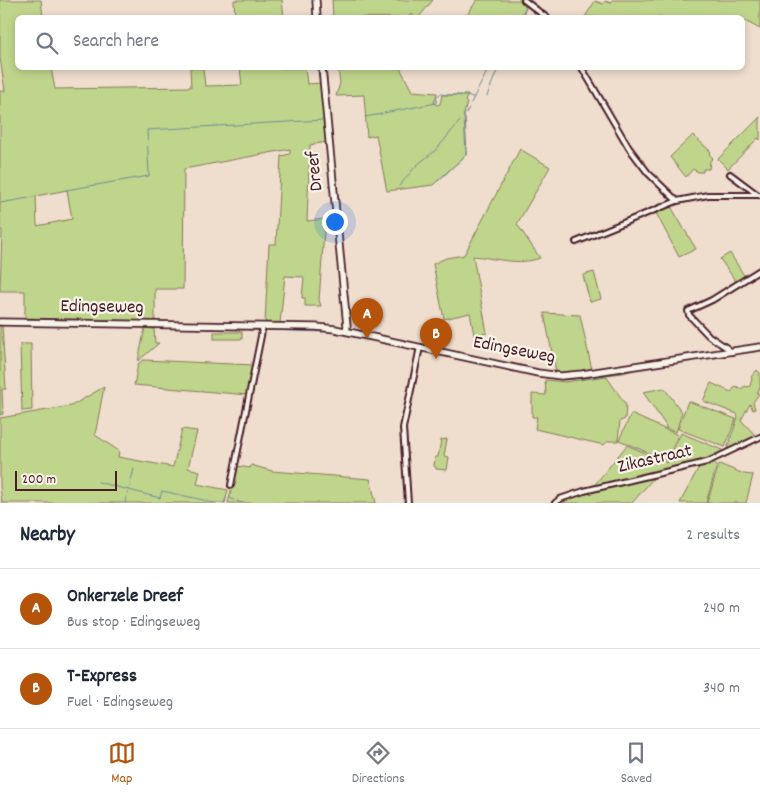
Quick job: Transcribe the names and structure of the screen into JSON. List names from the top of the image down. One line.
{"streets":{"main road":["Dreef","Edingseweg"],"street":["Zikastraat"]},"crossings":[["Dreef","Edingseweg"]],"scale_bar":"200 m","page":{"search":"Search here","pins":["A","B"],"scale":"200 m","heading":["Nearby","2 results"],"list":[{"mark":"A","name":"Onkerzele Dreef","note":"Bus stop · Edingseweg","value":"240 m"},{"mark":"B","name":"T-Express","note":"Fuel · Edingseweg","value":"340 m"}],"nav":["Map","Directions","Saved"]}}
